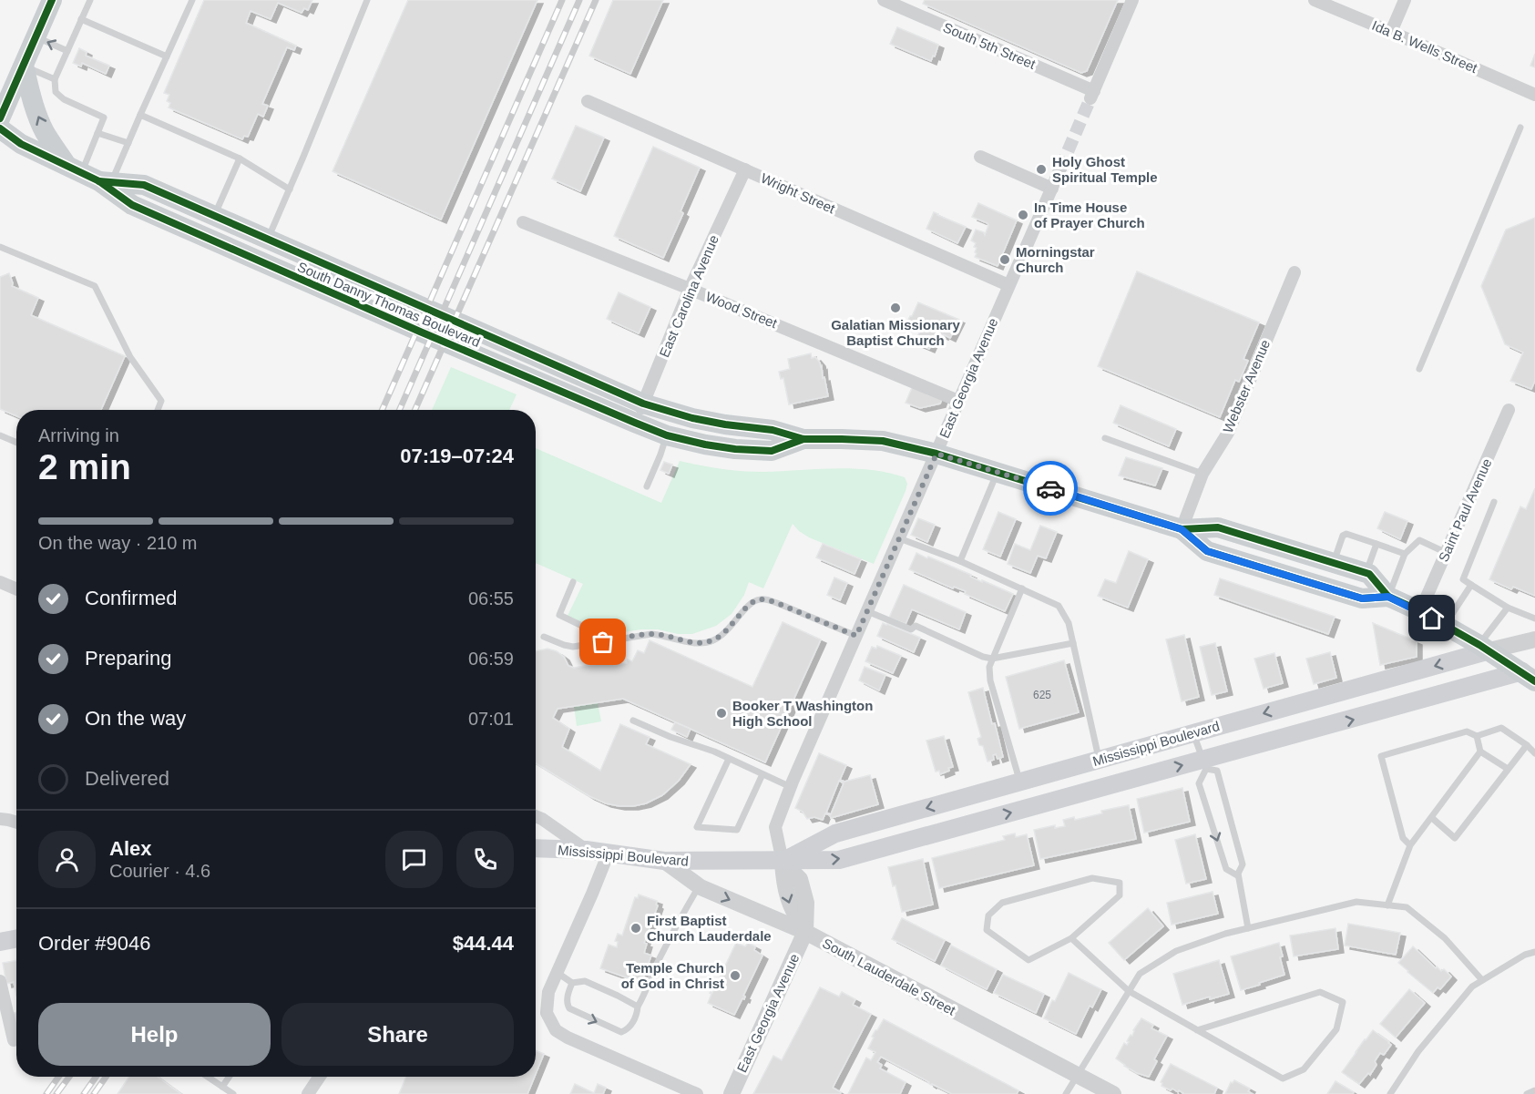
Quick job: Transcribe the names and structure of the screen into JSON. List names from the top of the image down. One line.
{"streets":{"main road":["South Danny Thomas Boulevard","Mississippi Boulevard"],"street":["South 5th Street","Ida B. Wells Street","Wright Street","East Carolina Avenue","Wood Street","East Georgia Avenue","Webster Avenue","Saint Paul Avenue","South Lauderdale Street"]},"crossings":[["Wright Street","East Carolina Avenue"],["Wright Street","East Georgia Avenue"],["East Carolina Avenue","South Danny Thomas Boulevard"],["East Carolina Avenue","Wood Street"],["South Danny Thomas Boulevard","East Georgia Avenue"],["South Danny Thomas Boulevard","Webster Avenue"],["South Danny Thomas Boulevard","Saint Paul Avenue"],["South Danny Thomas Boulevard","Mississippi Boulevard"],["Wood Street","East Georgia Avenue"],["East Georgia Avenue","Mississippi Boulevard"],["East Georgia Avenue","South Lauderdale Street"],["Mississippi Boulevard","South Lauderdale Street"]],"places":["Holy Ghost Spiritual Temple","In Time House of Prayer Church","Morningstar Church","Galatian Missionary Baptist Church","Booker T Washington High School","First Baptist Church Lauderdale","Temple Church of God in Christ"],"house_numbers":["625"],"page":{"heading":["2 min","Arriving in","07:19–07:24"],"panel":["Alex","Courier · 4.6","Order #9046","$44.44"],"bar":"On the way · 210 m","list":[["Confirmed","06:55"],["Preparing","06:59"],["On the way","07:01"],"Delivered"],"buttons":["Help","Share"]}}
